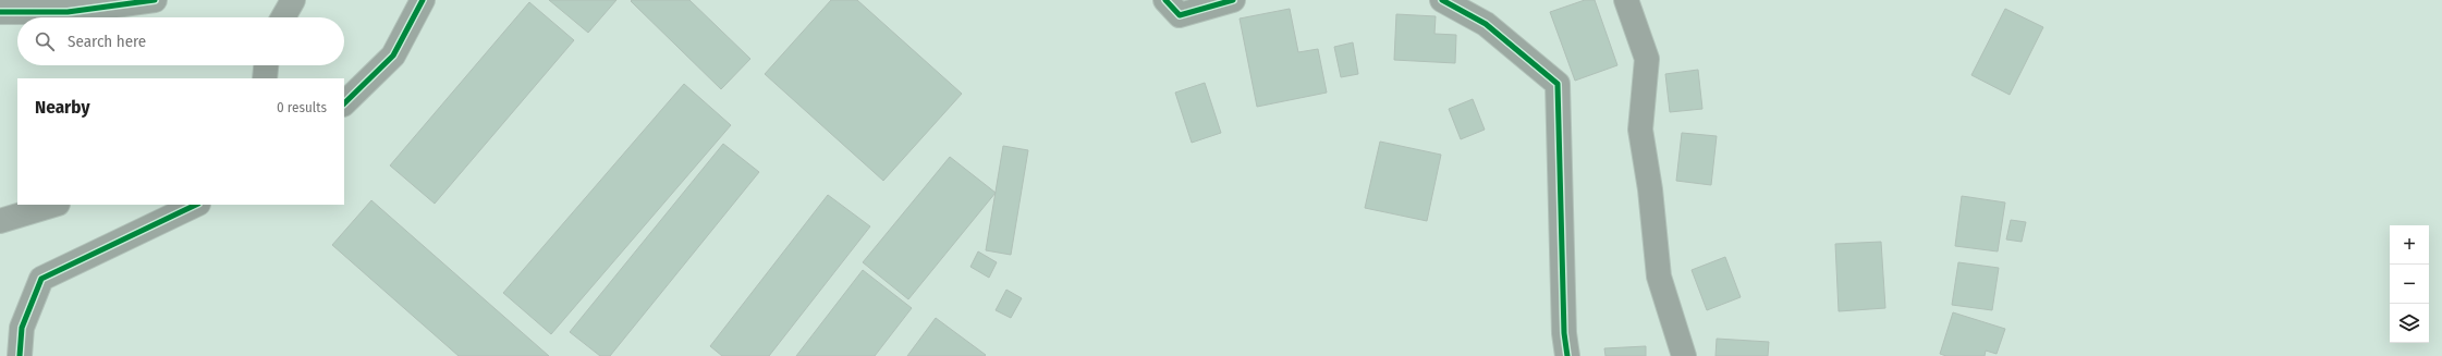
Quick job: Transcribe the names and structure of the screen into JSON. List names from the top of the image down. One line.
{"page":{"search":"Search here","heading":["Nearby","0 results"],"map_buttons":["+","−"]}}
